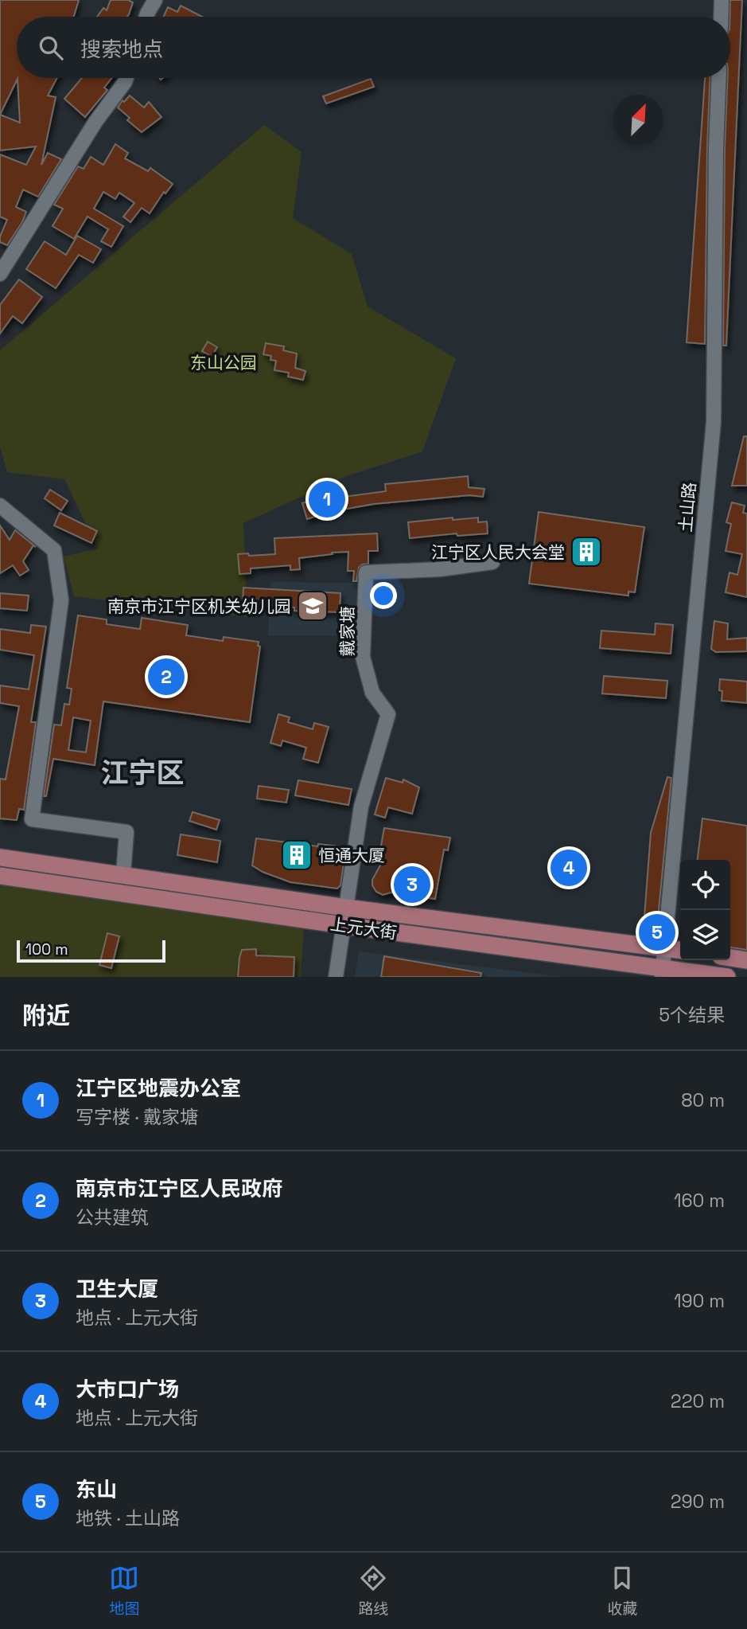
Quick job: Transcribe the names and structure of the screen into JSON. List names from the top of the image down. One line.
{"streets":{"main road":["上元大街"],"street":["土山路","戴家塘"]},"crossings":[["土山路","上元大街"],["戴家塘","上元大街"]],"districts":["江宁区"],"parks":["东山公园"],"places":{"building":["江宁区人民大会堂","恒通大厦"],"school or university":["南京市江宁区机关幼儿园"]},"scale_bar":"100 m","north":"top right","page":{"search":"搜索地点","pins":["1","2","4","3","5"],"scale":"100 m","heading":["附近","5个结果"],"list":[{"mark":"1","name":"江宁区地震办公室","note":"写字楼 · 戴家塘","value":"80 m"},{"mark":"2","name":"南京市江宁区人民政府","note":"公共建筑","value":"160 m"},{"mark":"3","name":"卫生大厦","note":"地点 · 上元大街","value":"190 m"},{"mark":"4","name":"大市口广场","note":"地点 · 上元大街","value":"220 m"},{"mark":"5","name":"东山","note":"地铁 · 土山路","value":"290 m"}],"nav":["地图","路线","收藏"]}}
